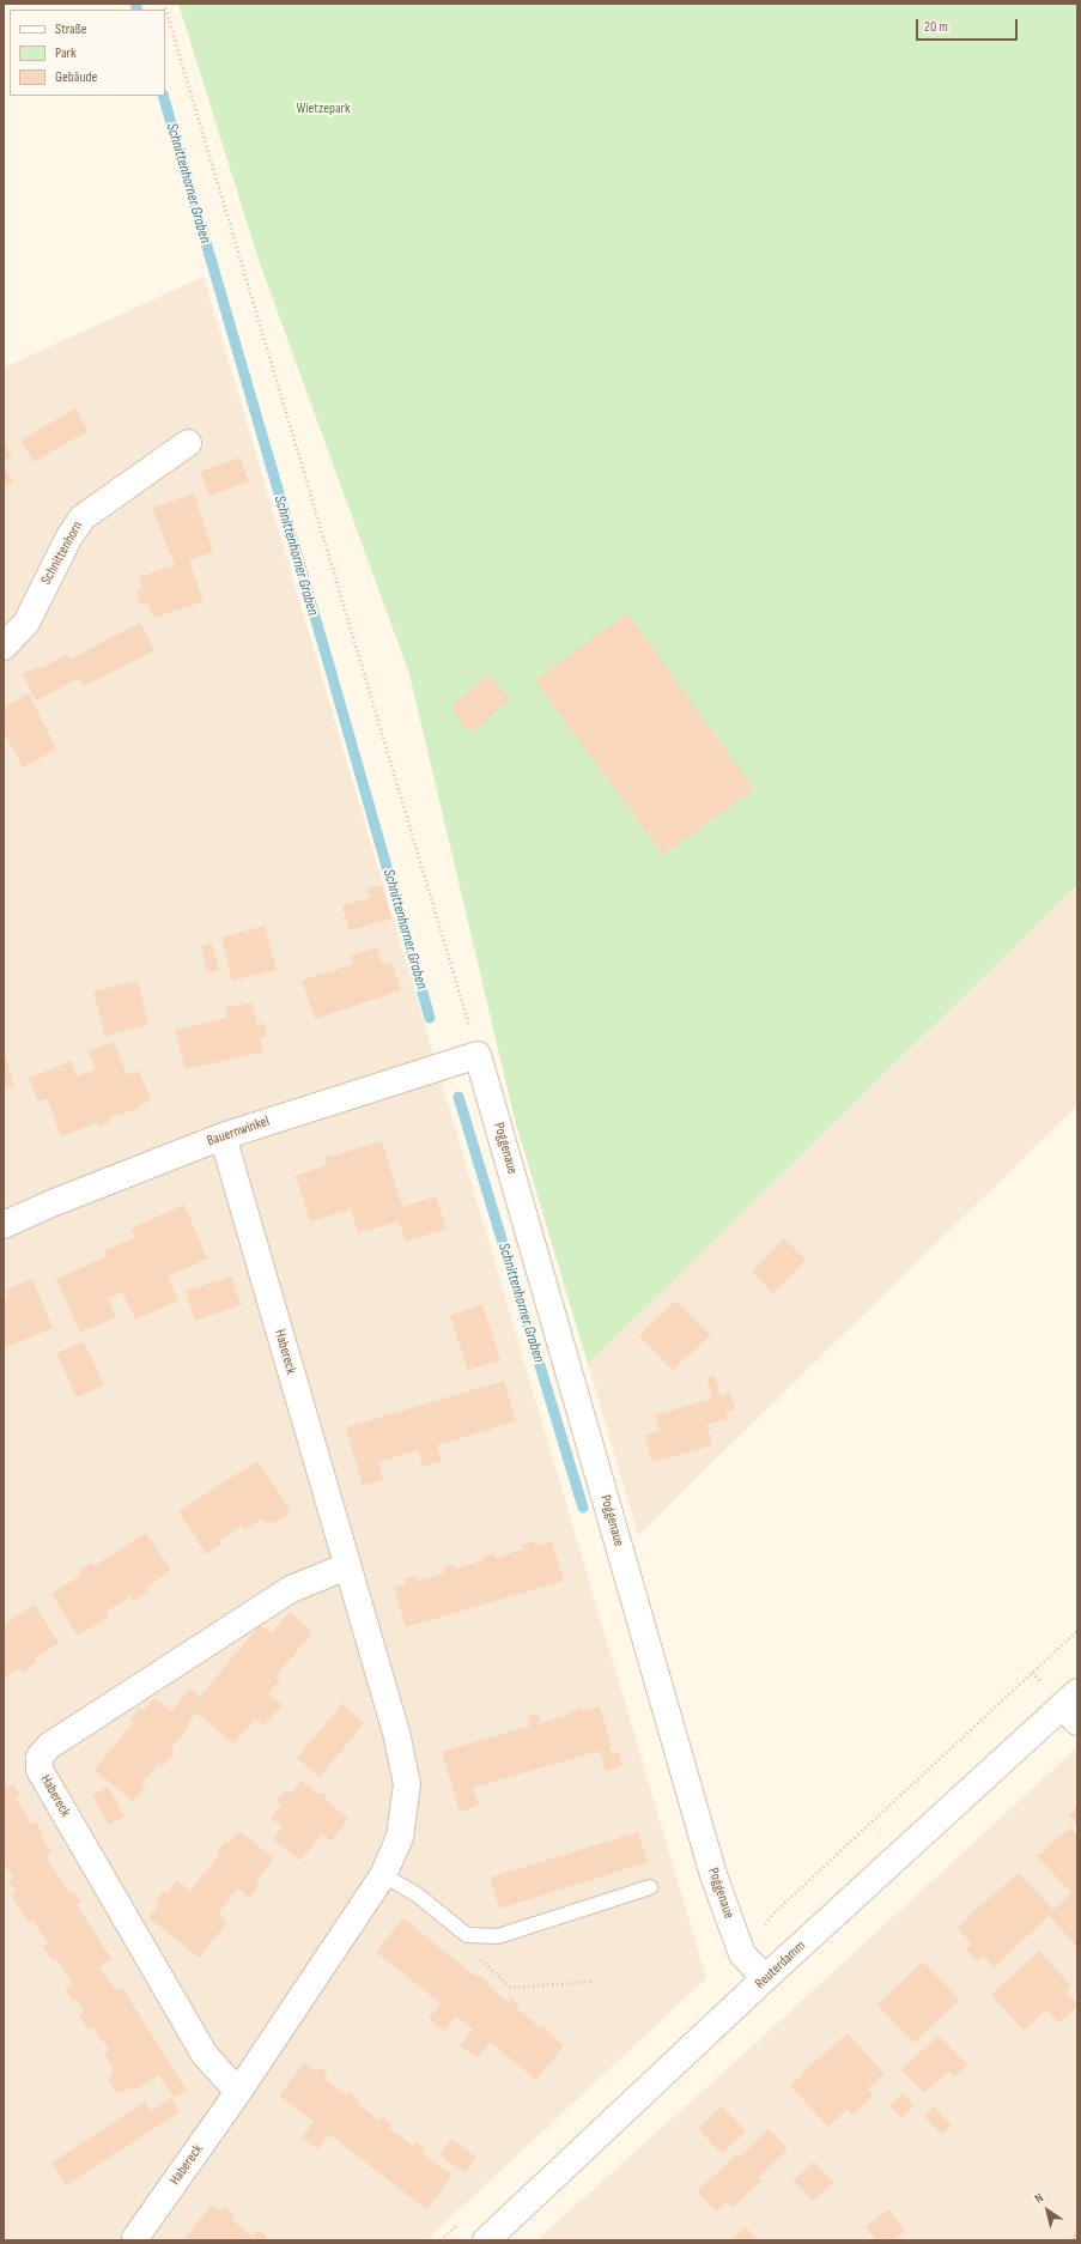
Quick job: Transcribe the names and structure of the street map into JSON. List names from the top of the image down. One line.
{"streets":{"street":["Schnittenhorn","Bauernwinkel","Poggenaue","Habereck","Reuterdamm"]},"crossings":[["Bauernwinkel","Poggenaue"],["Bauernwinkel","Habereck"],["Poggenaue","Reuterdamm"]],"water":["Schnittenhorner Graben"],"parks":["Wietzepark"],"legend":["Straße","Park","Gebäude"],"scale_bar":"20 m","north":"top left"}
